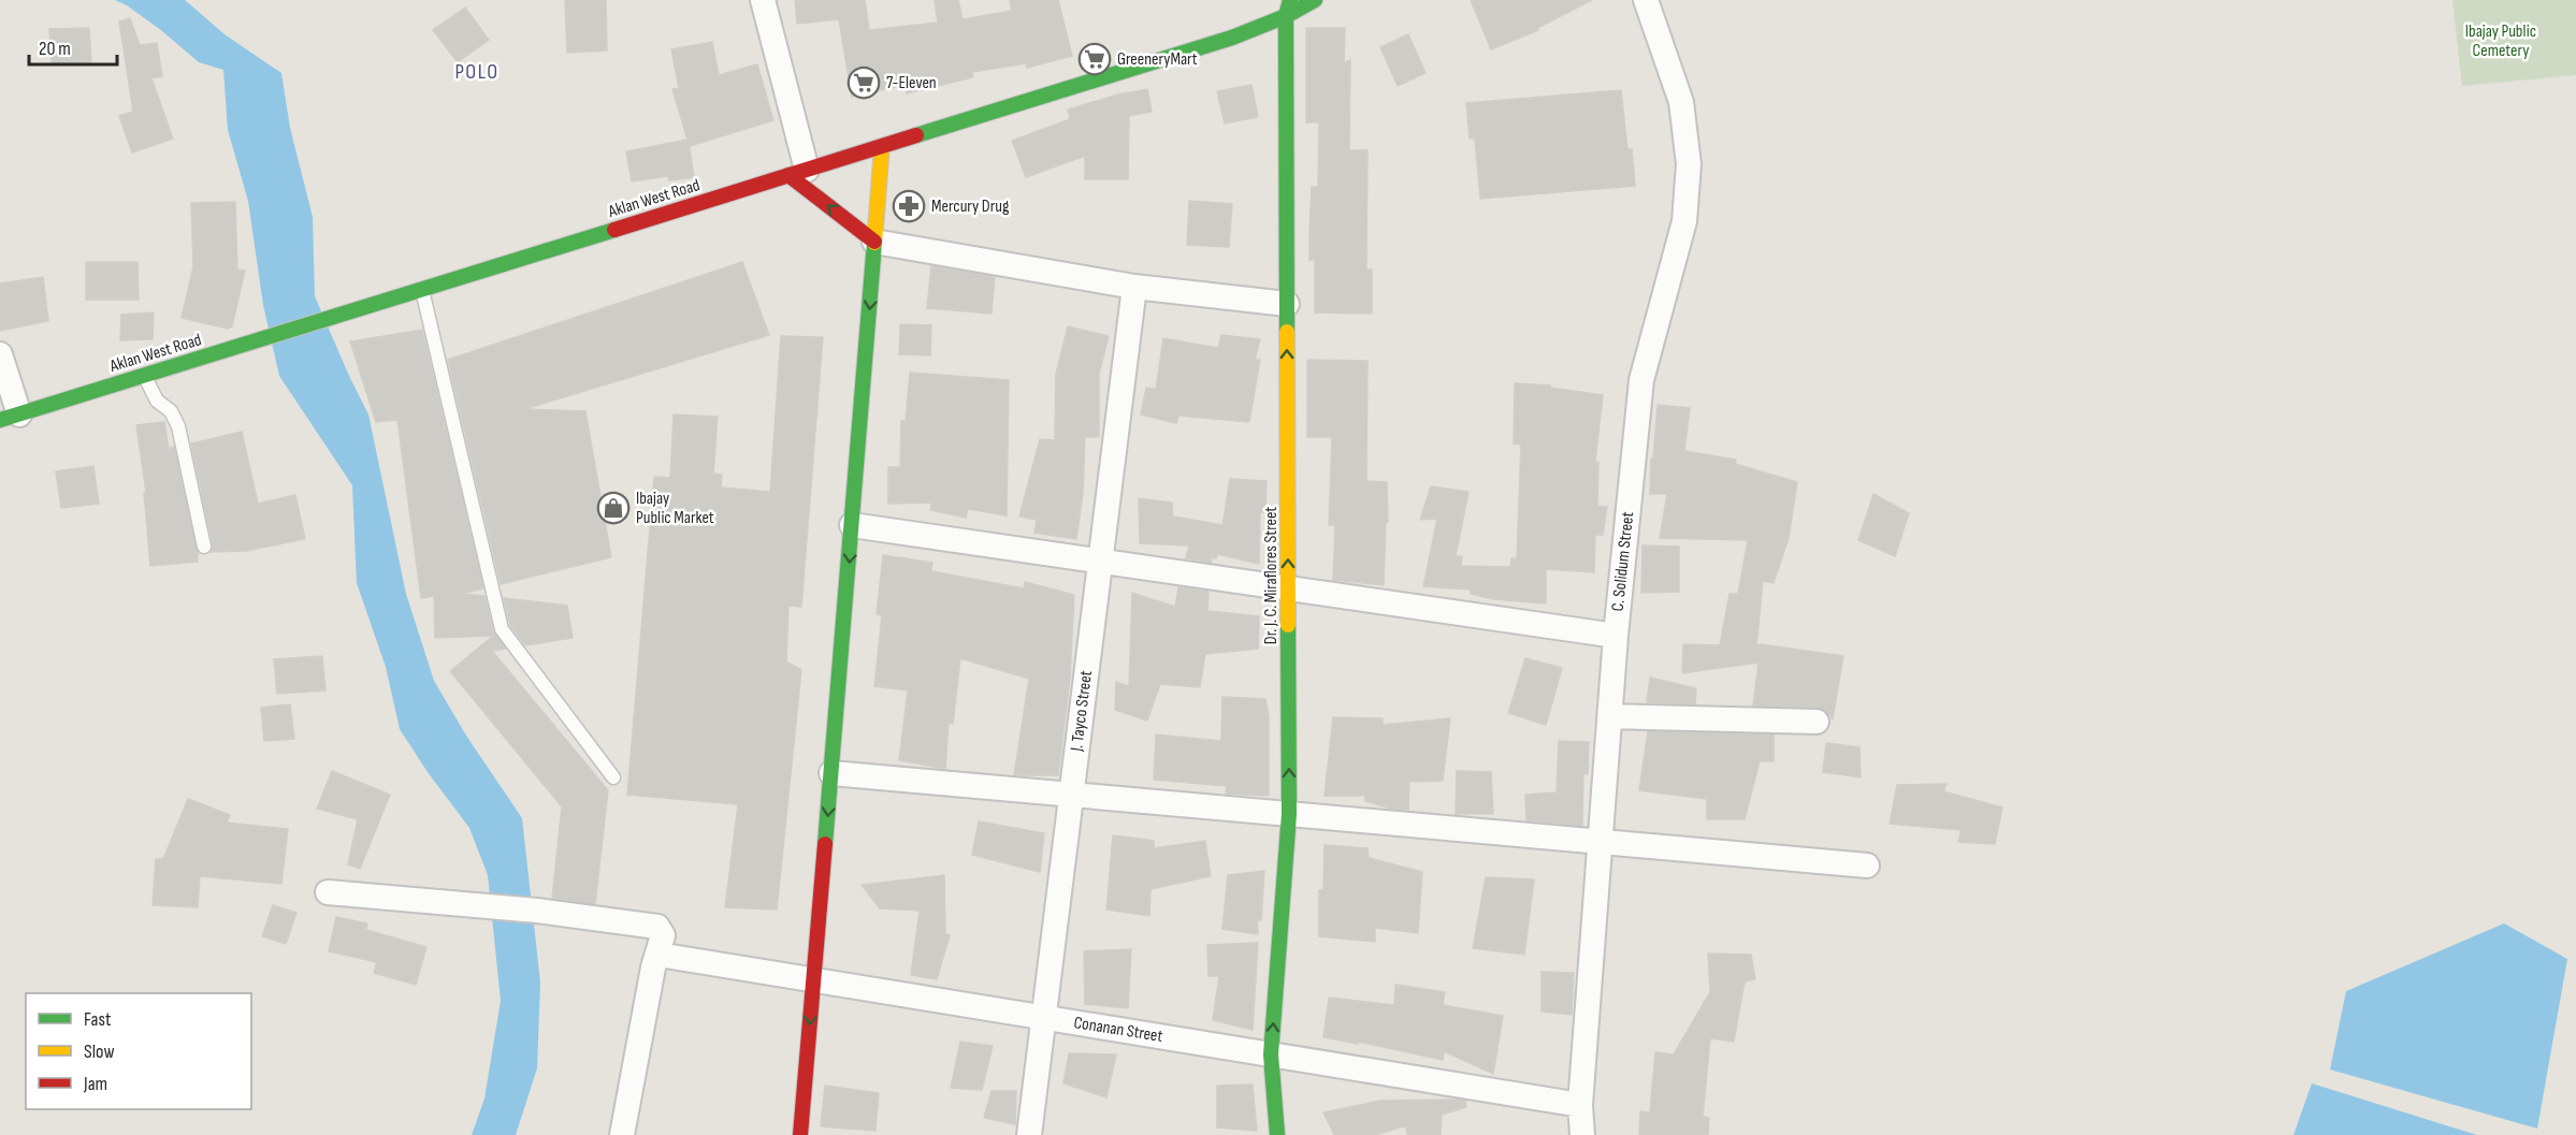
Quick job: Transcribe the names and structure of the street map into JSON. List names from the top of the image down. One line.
{"streets":{"street":["Aklan West Road","C. Solidum Street","Dr. J. C. Miraflores Street","J. Tayco Street","Conanan Street"]},"crossings":[["Aklan West Road","Dr. J. C. Miraflores Street"],["C. Solidum Street","Conanan Street"],["Dr. J. C. Miraflores Street","Conanan Street"],["J. Tayco Street","Conanan Street"]],"one_way":["Dr. J. C. Miraflores Street"],"districts":["POLO"],"parks":["Ibajay Public Cemetery"],"places":{"supermarket":["GreeneryMart","7-Eleven"],"pharmacy":["Mercury Drug"],"shop":["Ibajay Public Market"]},"legend":["Fast","Slow","Jam"],"scale_bar":"20 m"}
